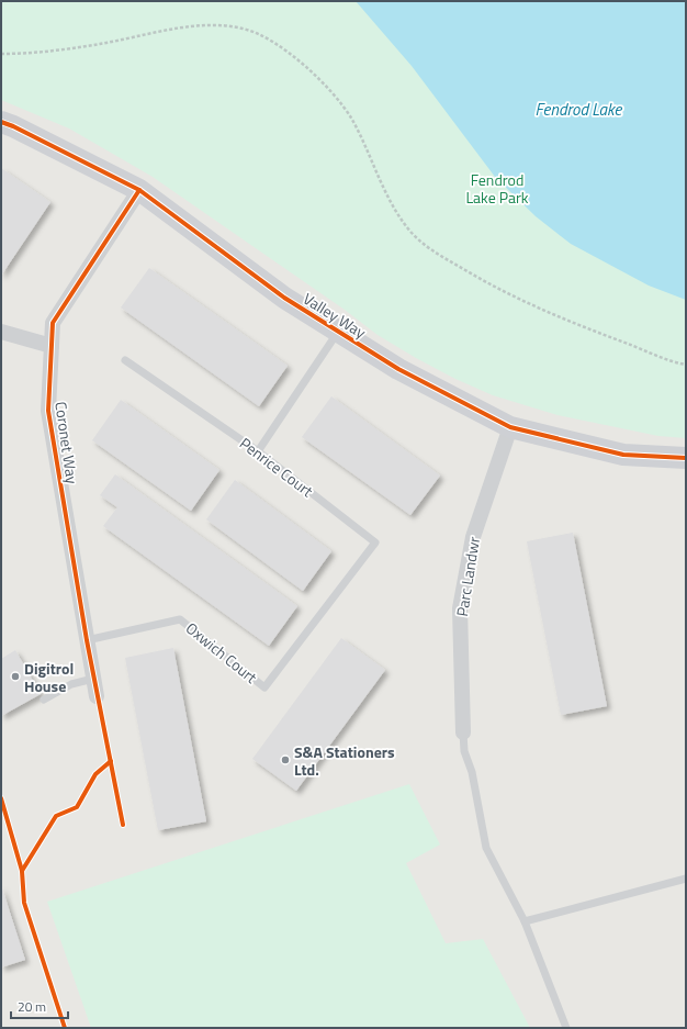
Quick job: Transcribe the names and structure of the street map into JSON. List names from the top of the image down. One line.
{"streets":{"street":["Valley Way","Coronet Way","Parc Landwr"],"lane":["Penrice Court","Oxwich Court"]},"crossings":[["Valley Way","Coronet Way"],["Valley Way","Parc Landwr"],["Coronet Way","Oxwich Court"],["Penrice Court","Oxwich Court"]],"water":["Fendrod Lake"],"parks":["Fendrod Lake Park"],"places":["Digitrol House","S&A Stationers Ltd."],"scale_bar":"20 m"}
